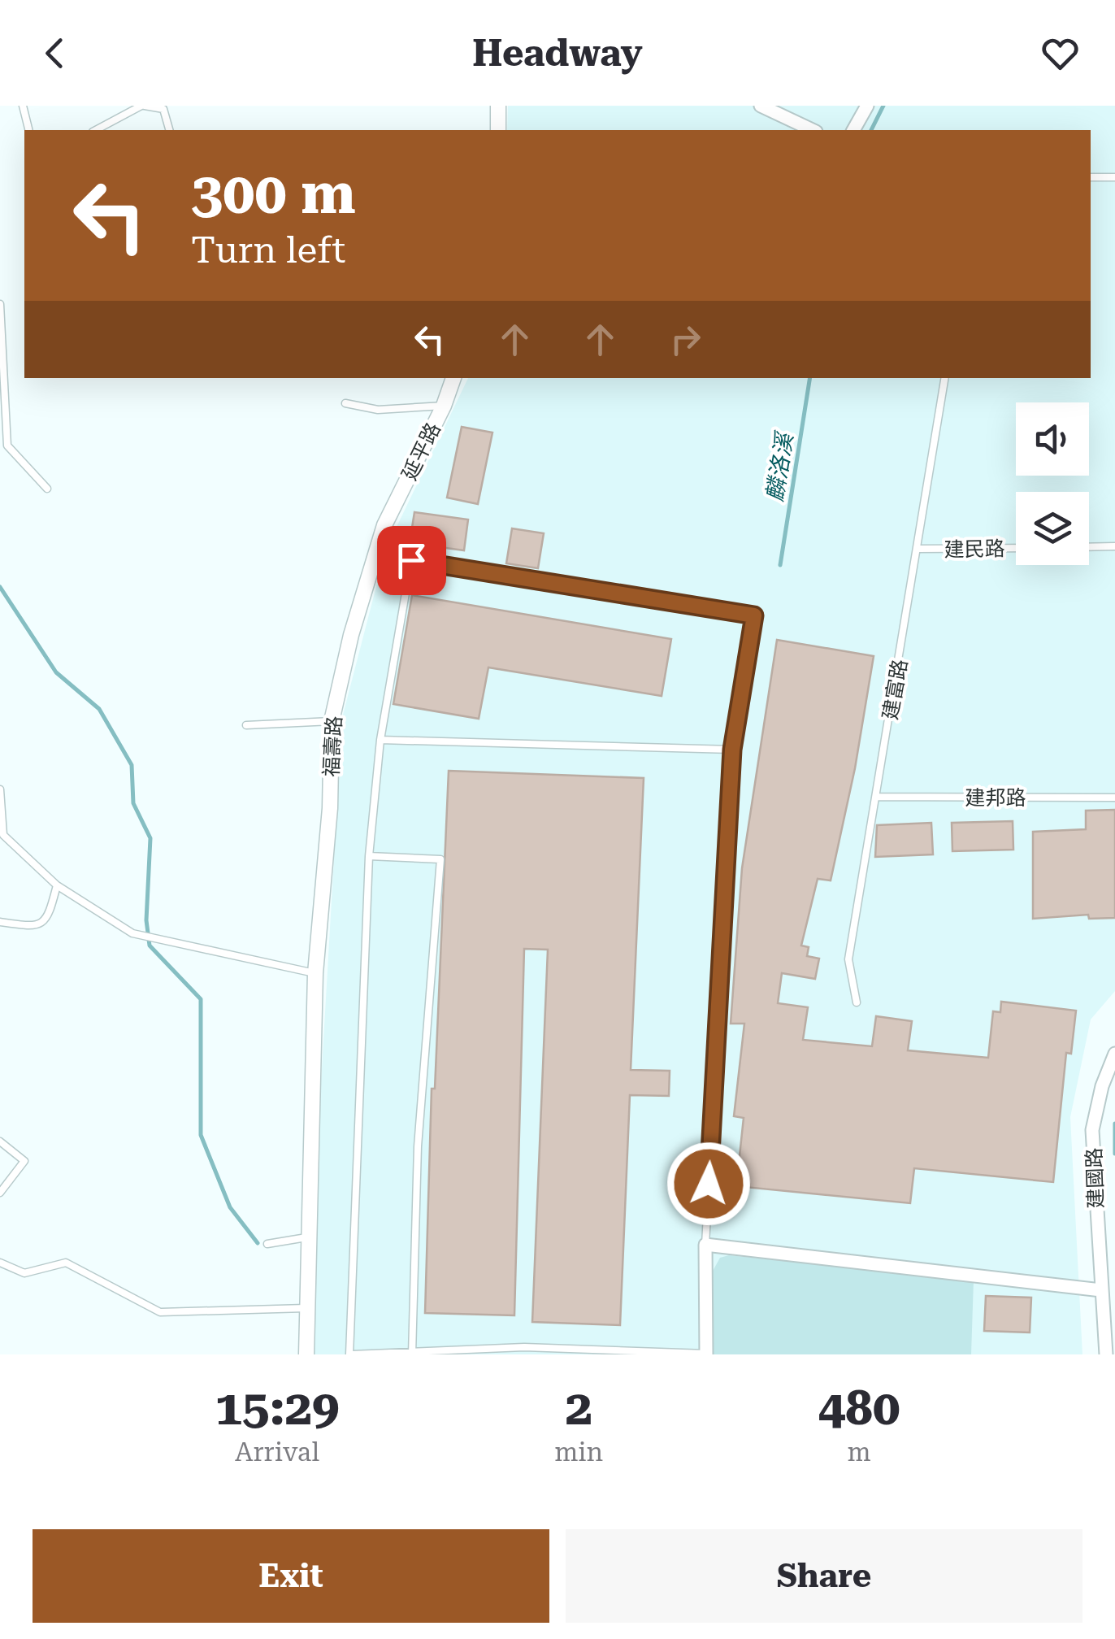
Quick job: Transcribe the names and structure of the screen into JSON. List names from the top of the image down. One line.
{"streets":{"street":["延平路","福壽路","建國路"],"lane":["建民路","建富路","建邦路"]},"crossings":[["延平路","福壽路"],["建民路","建富路"],["建富路","建邦路"]],"water":["麟洛溪"],"page":{"header":"Headway","turn":["300 m","Turn left"],"eta":["15:29","Arrival","2","min","480","m"],"buttons":["Exit","Share"]}}
